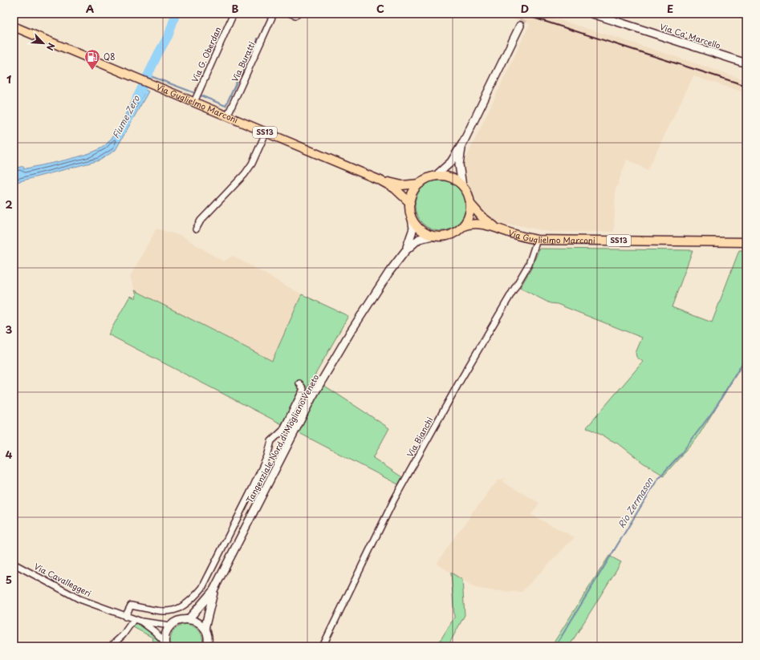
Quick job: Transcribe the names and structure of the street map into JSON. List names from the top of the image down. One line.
{"streets":{"main road":["Via Ca' Marcello","Via Guglielmo Marconi","SS13","Tangenziale Nord di Mogliano Veneto"],"street":["Via G. Oberdan","Via Buratti","Via Bianchi","Via Cavalleggeri"]},"crossings":[["Via G. Oberdan","Via Guglielmo Marconi"],["Via Buratti","Via Guglielmo Marconi"],["Via Guglielmo Marconi","Via Bianchi"],["Via Guglielmo Marconi","Tangenziale Nord di Mogliano Veneto"]],"water":["Fiume Zero","Rio Zermason"],"places":{"fuel station":["Q8"]},"north":"bottom right","grid":{"columns":["A","B","C","D","E"],"rows":["1","2","3","4","5"]}}
